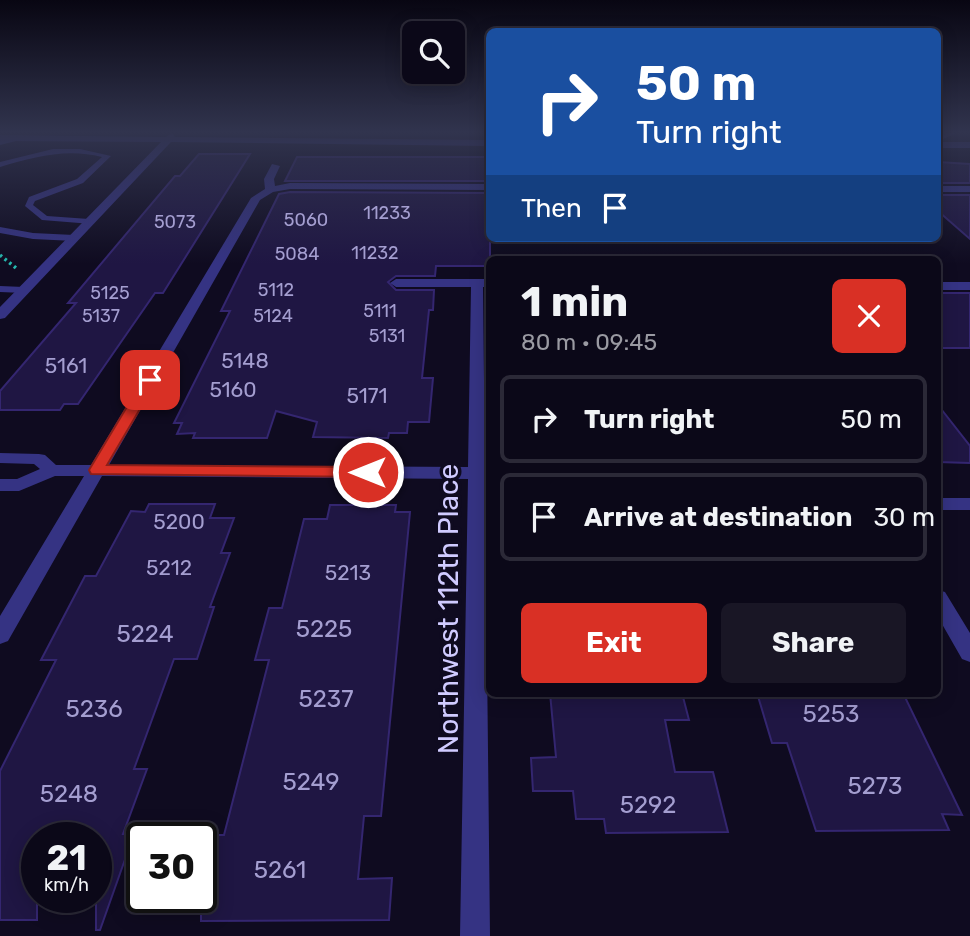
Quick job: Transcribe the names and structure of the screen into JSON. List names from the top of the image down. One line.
{"streets":{"street":["Northwest 112th Place"]},"house_numbers":["11233","5060","5073","11232","5084","5112","5125","5111","5137","5124","5131","5148","5161","5160","5171","5200","5212","5213","5225","5224","5237","5236","5253","5249","5273","5248","5292","5261"],"page":{"turn":["50 m","Turn right"],"then":"Then","heading":["1 min","80 m · 09:45"],"list":[{"name":"Turn right","value":"50 m"},{"name":"Arrive at destination","value":"30 m"}],"buttons":["Exit","Share"],"speed":"21 km/h","limit":"30"}}
